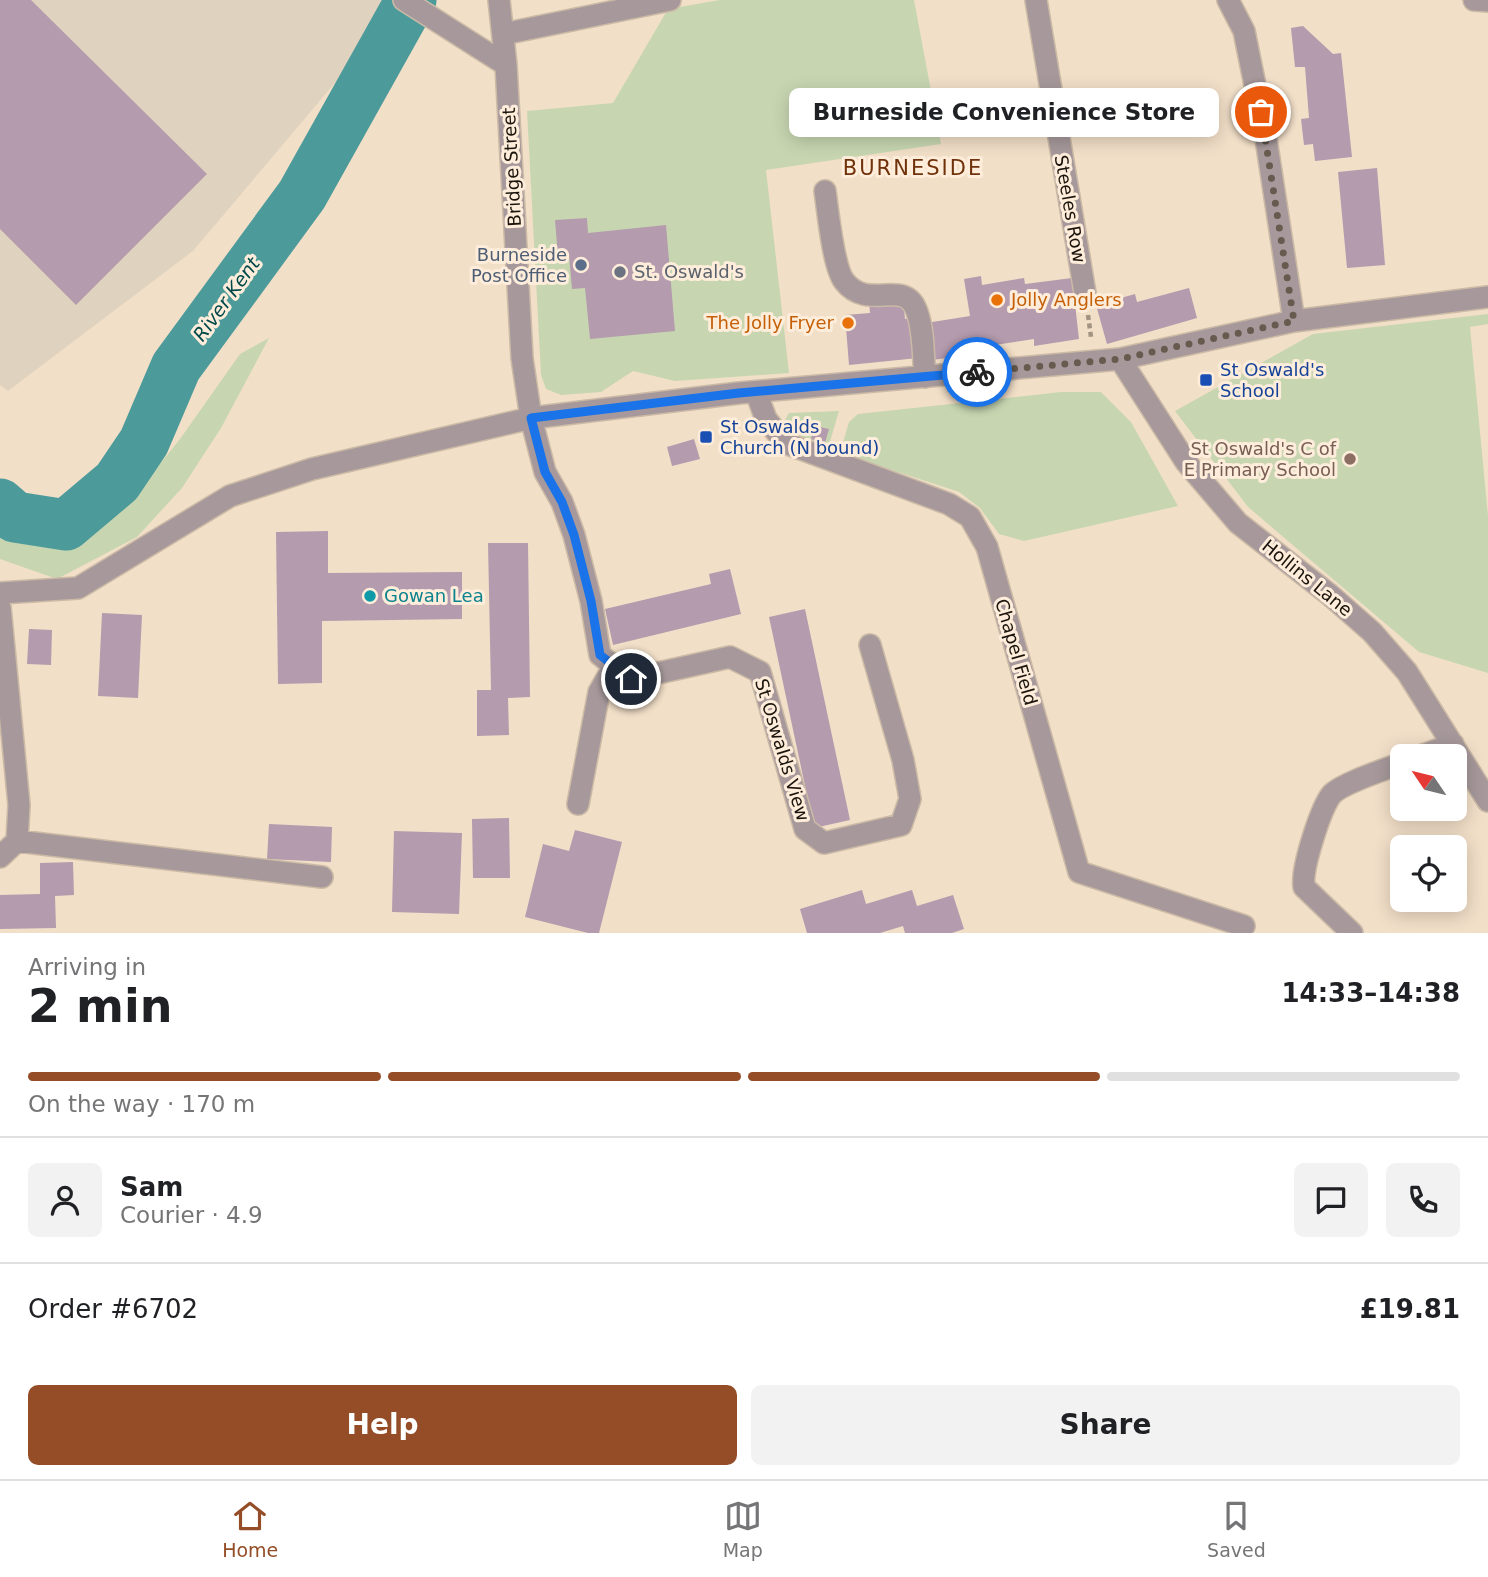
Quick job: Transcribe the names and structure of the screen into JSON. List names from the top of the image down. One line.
{"streets":{"street":["Bridge Street","Steeles Row","Hollins Lane","Chapel Field","St Oswalds View"]},"districts":["BURNESIDE"],"water":["River Kent"],"places":{"other":["Burneside Convenience Store","Burneside Post Office","St. Oswald's","Jolly Anglers","The Jolly Fryer","St Oswald's C of E Primary School","Gowan Lea"],"transit":["St Oswald's School","St Oswalds Church (N bound)"]},"north":"top left","page":{"bubble":"Burneside Convenience Store","heading":["2 min","Arriving in","14:33–14:38"],"panel":["Sam","Courier · 4.9","Order #6702","£19.81"],"bar":"On the way · 170 m","buttons":["Help","Share"],"tabs":["Home","Map","Saved"]}}
